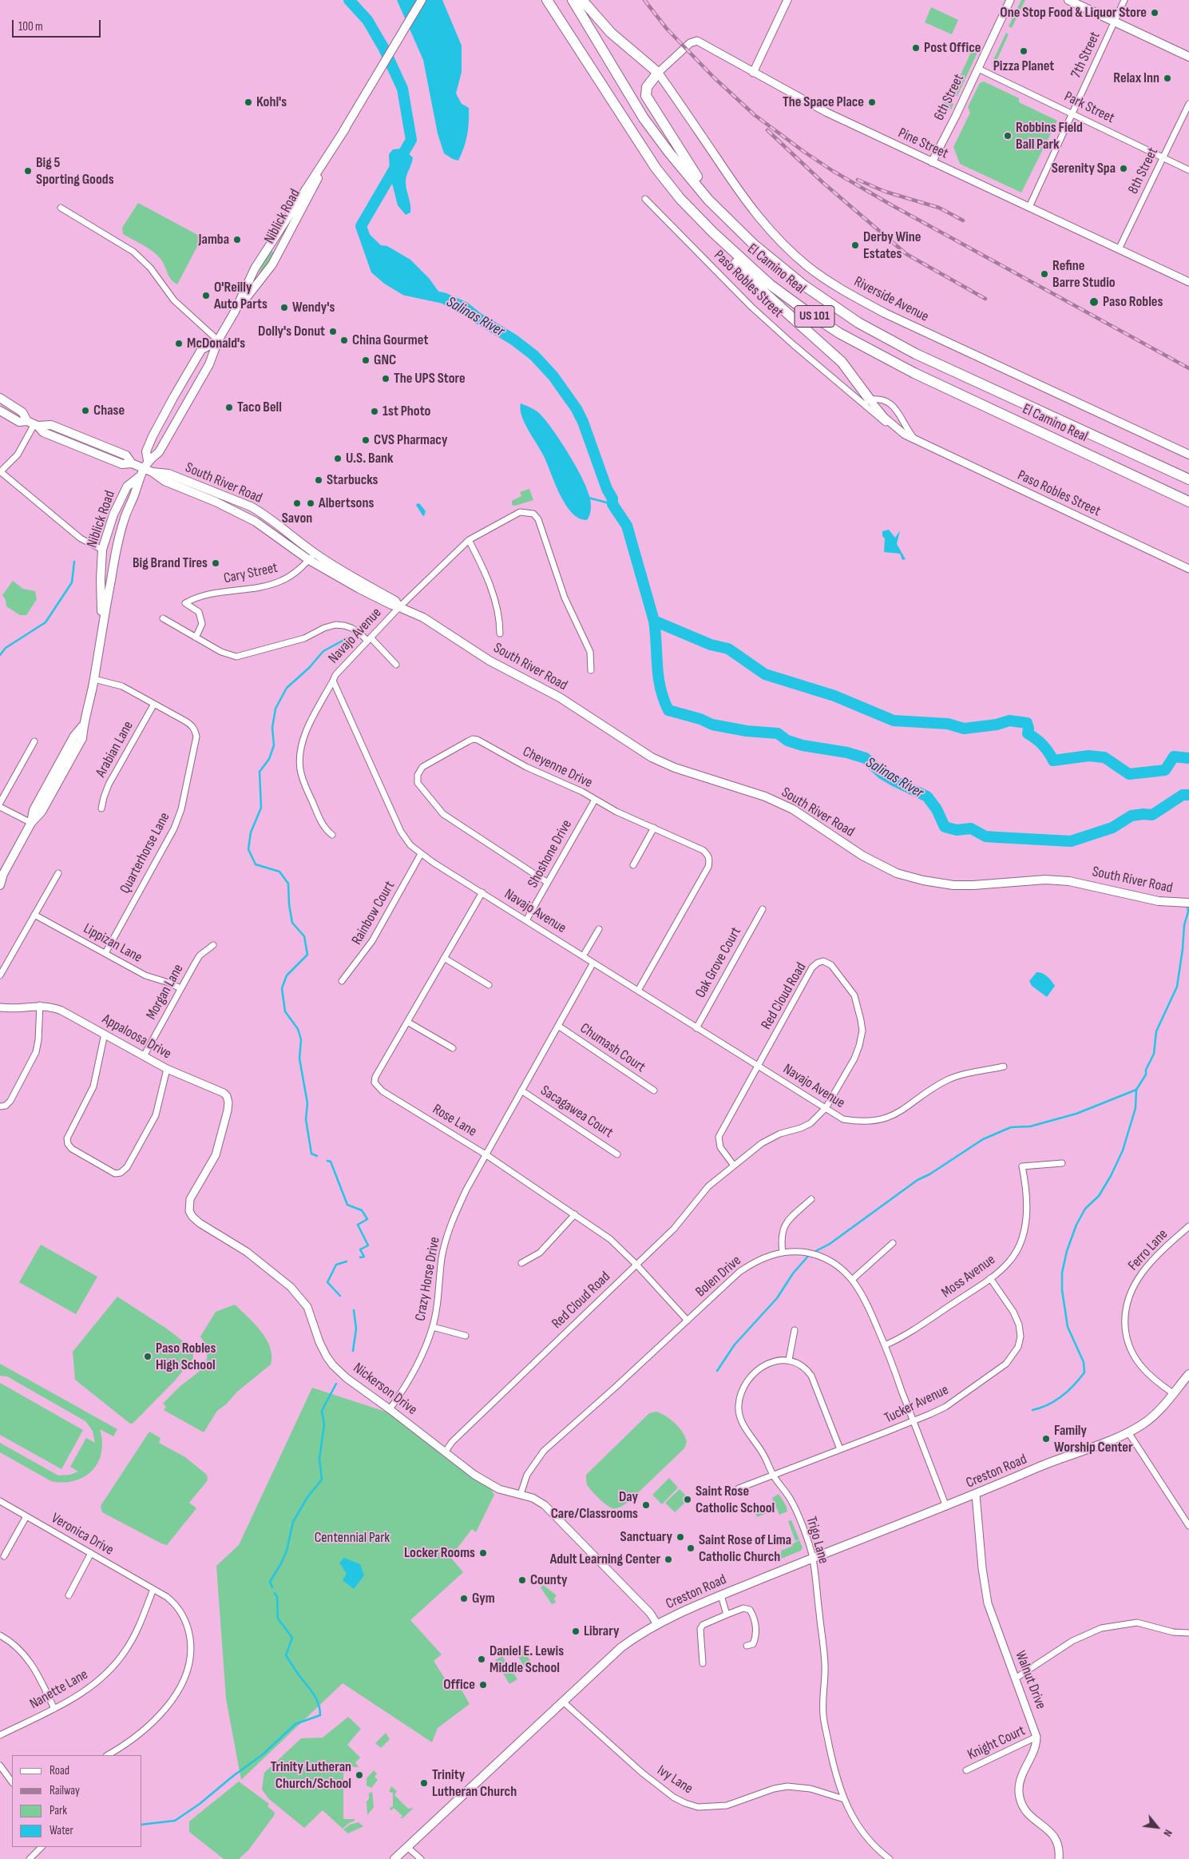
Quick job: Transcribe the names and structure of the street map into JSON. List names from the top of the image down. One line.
{"streets":{"highway":["El Camino Real","US 101"],"main road":["Niblick Road","Riverside Avenue","South River Road","Creston Road"],"street":["7th Street","6th Street","Park Street","Pine Street","8th Street","Paso Robles Street","Cary Street","Navajo Avenue","Arabian Lane","Cheyenne Drive","Quarterhorse Lane","Shoshone Drive","Rainbow Court","Lippizan Lane","Oak Grove Court","Morgan Lane","Red Cloud Road","Appaloosa Drive","Chumash Court","Sacagawea Court","Rose Lane","Ferro Lane","Bolen Drive","Moss Avenue","Crazy Horse Drive","Nickerson Drive","Tucker Avenue","Veronica Drive","Trigo Lane","Walnut Drive","Nanette Lane","Knight Court","Ivy Lane"]},"crossings":[["7th Street","Park Street"],["7th Street","Pine Street"],["6th Street","Park Street"],["6th Street","Pine Street"],["Park Street","8th Street"],["Pine Street","8th Street"],["Pine Street","Riverside Avenue"],["Niblick Road","South River Road"],["Niblick Road","Quarterhorse Lane"],["South River Road","Cary Street"],["South River Road","Navajo Avenue"],["Navajo Avenue","Cheyenne Drive"],["Navajo Avenue","Shoshone Drive"],["Navajo Avenue","Rainbow Court"],["Navajo Avenue","Oak Grove Court"],["Navajo Avenue","Red Cloud Road"],["Navajo Avenue","Rose Lane"],["Navajo Avenue","Crazy Horse Drive"],["Arabian Lane","Quarterhorse Lane"],["Cheyenne Drive","Shoshone Drive"],["Quarterhorse Lane","Lippizan Lane"],["Lippizan Lane","Morgan Lane"],["Morgan Lane","Appaloosa Drive"],["Red Cloud Road","Rose Lane"],["Red Cloud Road","Nickerson Drive"],["Appaloosa Drive","Nickerson Drive"],["Chumash Court","Crazy Horse Drive"],["Sacagawea Court","Crazy Horse Drive"],["Rose Lane","Bolen Drive"],["Rose Lane","Crazy Horse Drive"],["Ferro Lane","Creston Road"],["Bolen Drive","Moss Avenue"],["Bolen Drive","Nickerson Drive"],["Bolen Drive","Tucker Avenue"],["Bolen Drive","Creston Road"],["Moss Avenue","Tucker Avenue"],["Crazy Horse Drive","Nickerson Drive"],["Nickerson Drive","Creston Road"],["Tucker Avenue","Trigo Lane"],["Creston Road","Trigo Lane"],["Creston Road","Walnut Drive"],["Creston Road","Ivy Lane"],["Veronica Drive","Nanette Lane"],["Trigo Lane","Ivy Lane"],["Walnut Drive","Knight Court"]],"water":["Salinas River"],"parks":["Centennial Park"],"places":["One Stop Food & Liquor Store","Post Office","Pizza Planet","Relax Inn","Kohl's","The Space Place","Robbins Field Ball Park","Serenity Spa","Big 5 Sporting Goods","Jamba","Derby Wine Estates","Refine Barre Studio","O'Reilly Auto Parts","Paso Robles","Wendy's","Dolly's Donut","China Gourmet","McDonald's","GNC","The UPS Store","Taco Bell","Chase","1st Photo","CVS Pharmacy","U.S. Bank","Starbucks","Savon","Albertsons","Big Brand Tires","Paso Robles High School","Family Worship Center","Saint Rose Catholic School","Day Care/Classrooms","Sanctuary","Saint Rose of Lima Catholic Church","Locker Rooms","Adult Learning Center","County","Gym","Library","Daniel E. Lewis Middle School","Office","Trinity Lutheran Church/School","Trinity Lutheran Church"],"legend":["Road","Railway","Park","Water"],"scale_bar":"100 m","north":"bottom right"}
